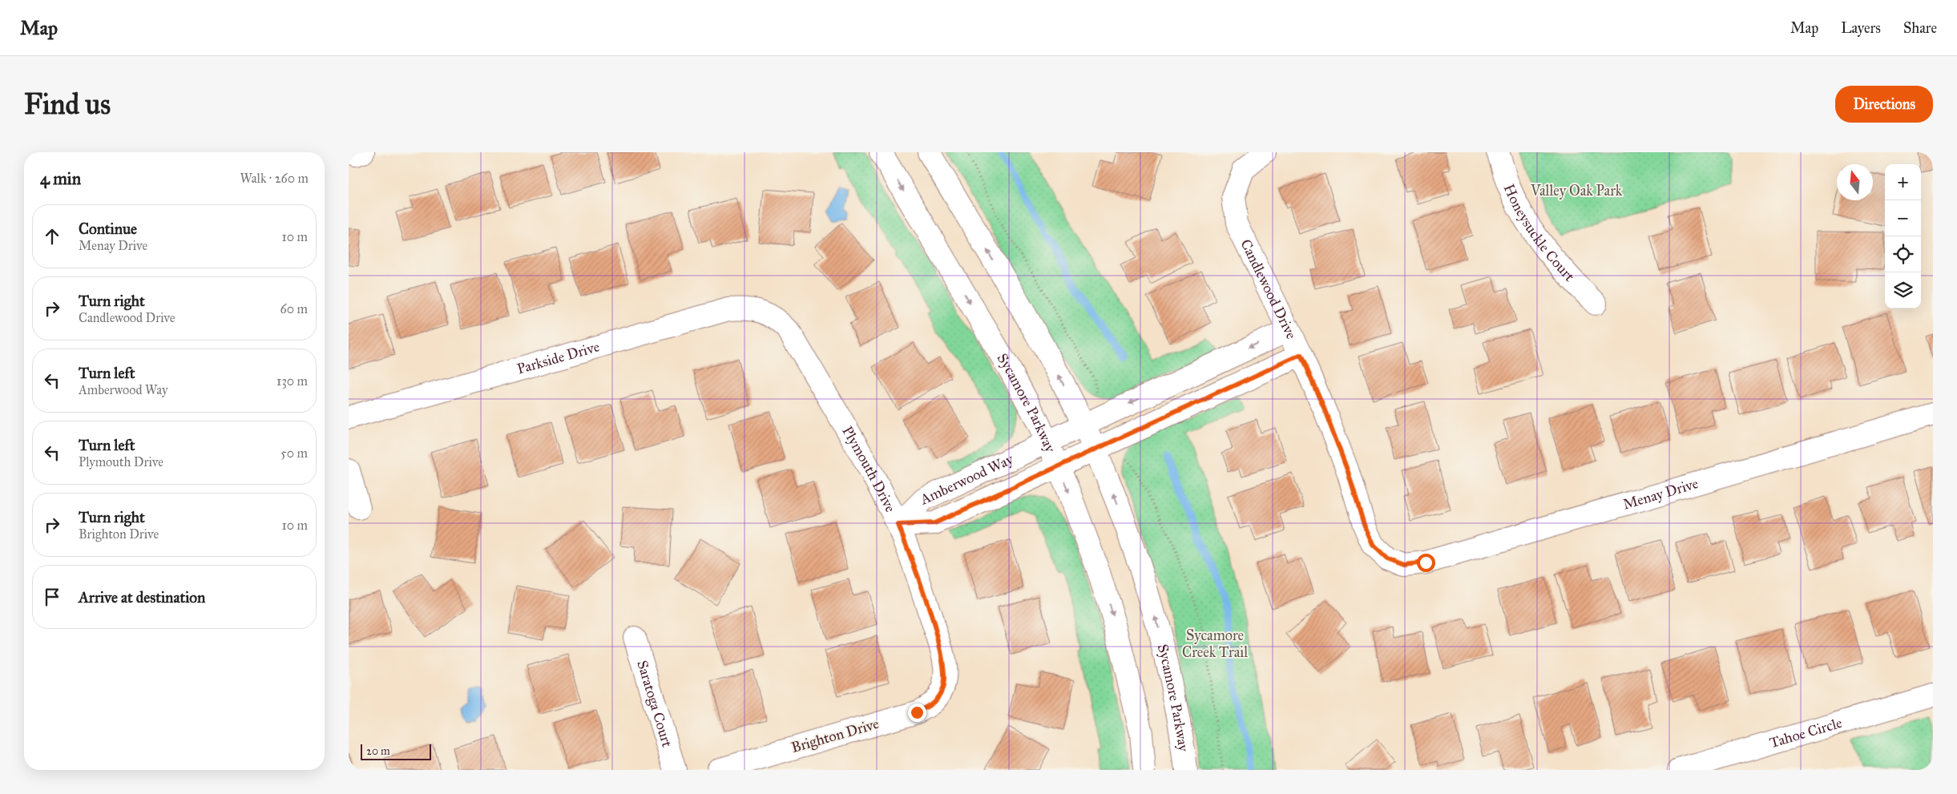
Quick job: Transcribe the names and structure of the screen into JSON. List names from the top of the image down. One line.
{"streets":{"street":["Honeysuckle Court","Candlewood Drive","Parkside Drive","Sycamore Parkway","Plymouth Drive","Amberwood Way","Menay Drive","Saratoga Court","Tahoe Circle","Brighton Drive"]},"crossings":[["Candlewood Drive","Amberwood Way"],["Candlewood Drive","Menay Drive"],["Parkside Drive","Plymouth Drive"],["Sycamore Parkway","Amberwood Way"],["Plymouth Drive","Amberwood Way"],["Plymouth Drive","Brighton Drive"]],"parks":["Valley Oak Park","Sycamore Creek Trail"],"scale_bar":"20 m","north":"top","page":{"header":"Map","nav":["Map","Layers","Share"],"buttons":"Directions","title":"Find us","heading":["4 min","Walk · 260 m"],"map_buttons":["+","−"],"list":[["Continue","Menay Drive","10 m"],["Turn right","Candlewood Drive","60 m"],["Turn left","Amberwood Way","130 m"],["Turn left","Plymouth Drive","50 m"],["Turn right","Brighton Drive","10 m"],"Arrive at destination"],"scale":"20 m"}}
